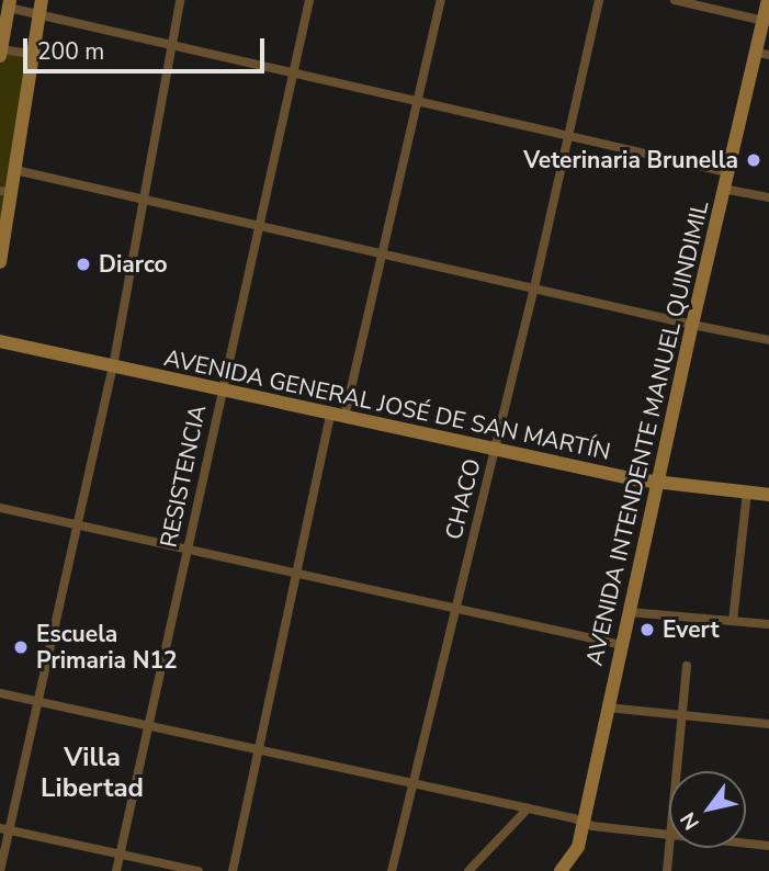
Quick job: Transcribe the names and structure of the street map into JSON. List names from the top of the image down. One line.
{"streets":{"main road":["AVENIDA GENERAL JOSÉ DE SAN MARTÍN","AVENIDA INTENDENTE MANUEL QUINDIMIL"],"street":["RESISTENCIA","CHACO"]},"crossings":[["AVENIDA GENERAL JOSÉ DE SAN MARTÍN","AVENIDA INTENDENTE MANUEL QUINDIMIL"],["AVENIDA GENERAL JOSÉ DE SAN MARTÍN","RESISTENCIA"],["AVENIDA GENERAL JOSÉ DE SAN MARTÍN","CHACO"]],"districts":["Villa Libertad"],"places":["Veterinaria Brunella","Diarco","Evert","Escuela Primaria N12"],"scale_bar":"200 m","north":"bottom left"}
